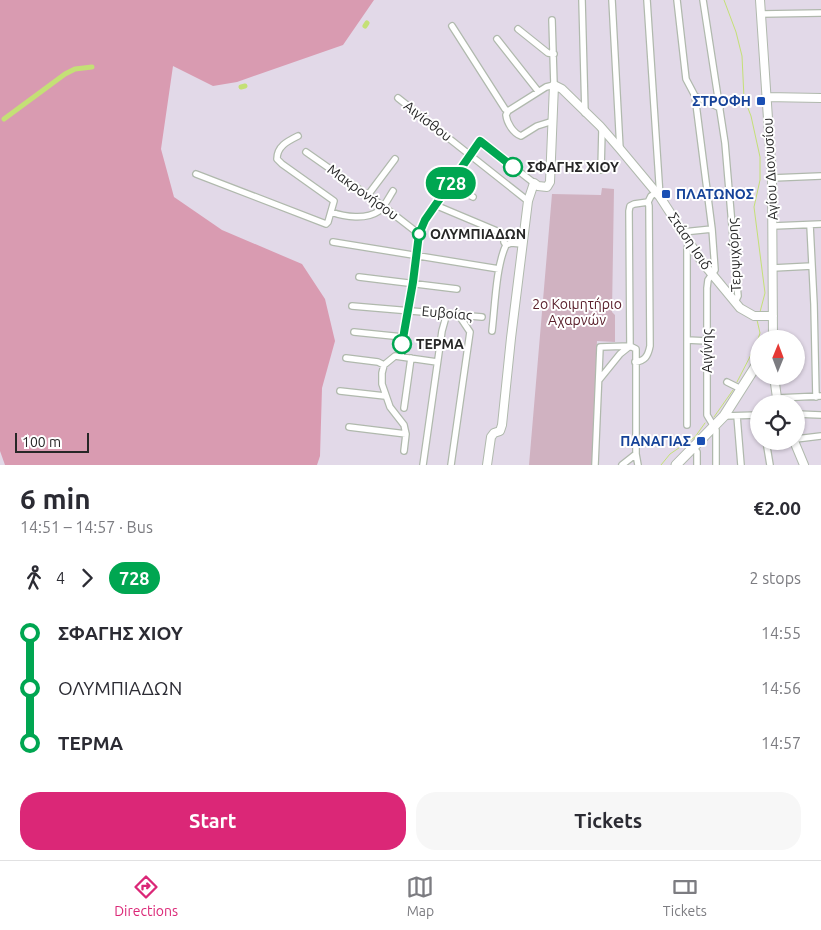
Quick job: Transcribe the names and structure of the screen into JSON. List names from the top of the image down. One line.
{"streets":{"street":["Αιγίσθου","Αγίου Διονυσίου","Μακρονήσου","Στάση Ισιδ","Τερψιχόρης","Ευβοίας","Αιγίνης"]},"crossings":[["Αγίου Διονυσίου","Στάση Ισιδ"],["Στάση Ισιδ","Τερψιχόρης"],["Στάση Ισιδ","Αιγίνης"]],"parks":["2ο Κοιμητήριο Αχαρνών"],"places":{"transit":["ΣΤΡΟΦΗ","ΠΛΑΤΩΝΟΣ","ΠΑΝΑΓΙΑΣ"],"other":["ΣΦΑΓΗΣ ΧΙΟΥ","ΟΛΥΜΠΙΑΔΩΝ","ΤΕΡΜΑ"]},"lines":["bus line 728"],"scale_bar":"100 m","north":"top","page":{"on_map":"728","scale":"100 m","heading":["6 min","14:51 – 14:57 · Bus","€2.00"],"legs":["4","728","2 stops"],"list":[{"name":"ΣΦΑΓΗΣ ΧΙΟΥ","value":"14:55"},{"name":"ΟΛΥΜΠΙΑΔΩΝ","value":"14:56"},{"name":"ΤΕΡΜΑ","value":"14:57"}],"buttons":["Start","Tickets"],"tabs":["Directions","Map","Tickets"]}}
